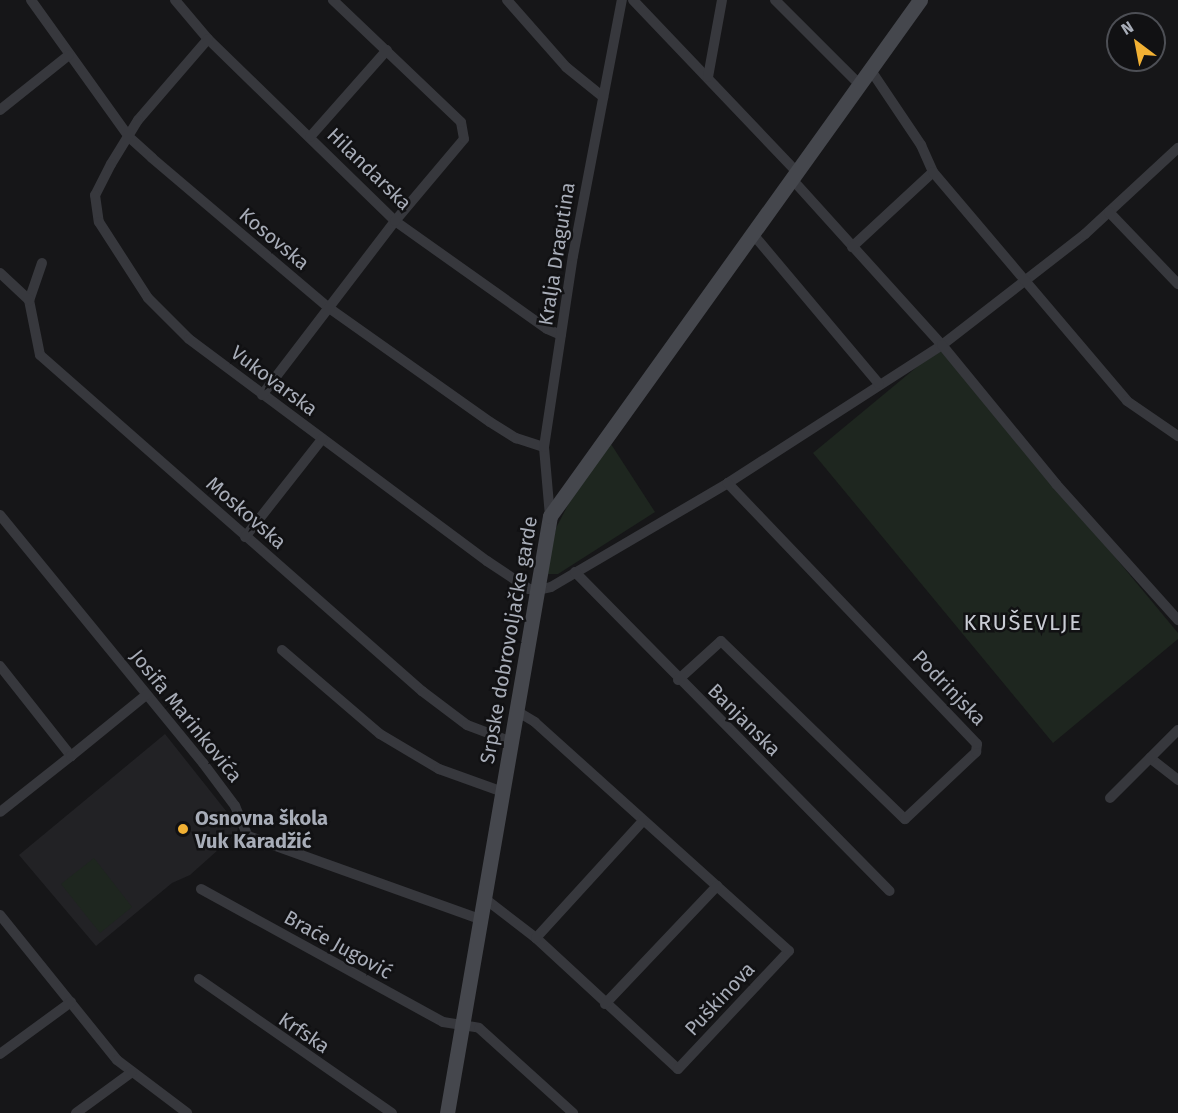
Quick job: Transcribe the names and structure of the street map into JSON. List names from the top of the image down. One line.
{"streets":{"main road":["Srpske dobrovoljačke garde"],"street":["Hilandarska","Kosovska","Kralja Dragutina","Vukovarska","Moskovska","Podrinjska","Josifa Marinkovića","Banjanska","Braće Jugović","Puškinova","Krfska"]},"crossings":[["Hilandarska","Kralja Dragutina"],["Hilandarska","Vukovarska"],["Kosovska","Kralja Dragutina"],["Kosovska","Vukovarska"],["Kralja Dragutina","Srpske dobrovoljačke garde"],["Vukovarska","Srpske dobrovoljačke garde"],["Moskovska","Srpske dobrovoljačke garde"],["Srpske dobrovoljačke garde","Josifa Marinkovića"],["Srpske dobrovoljačke garde","Braće Jugović"],["Srpske dobrovoljačke garde","Puškinova"],["Podrinjska","Banjanska"]],"districts":["KRUŠEVLJE"],"places":["Osnovna škola Vuk Karadžić"],"north":"top left"}
